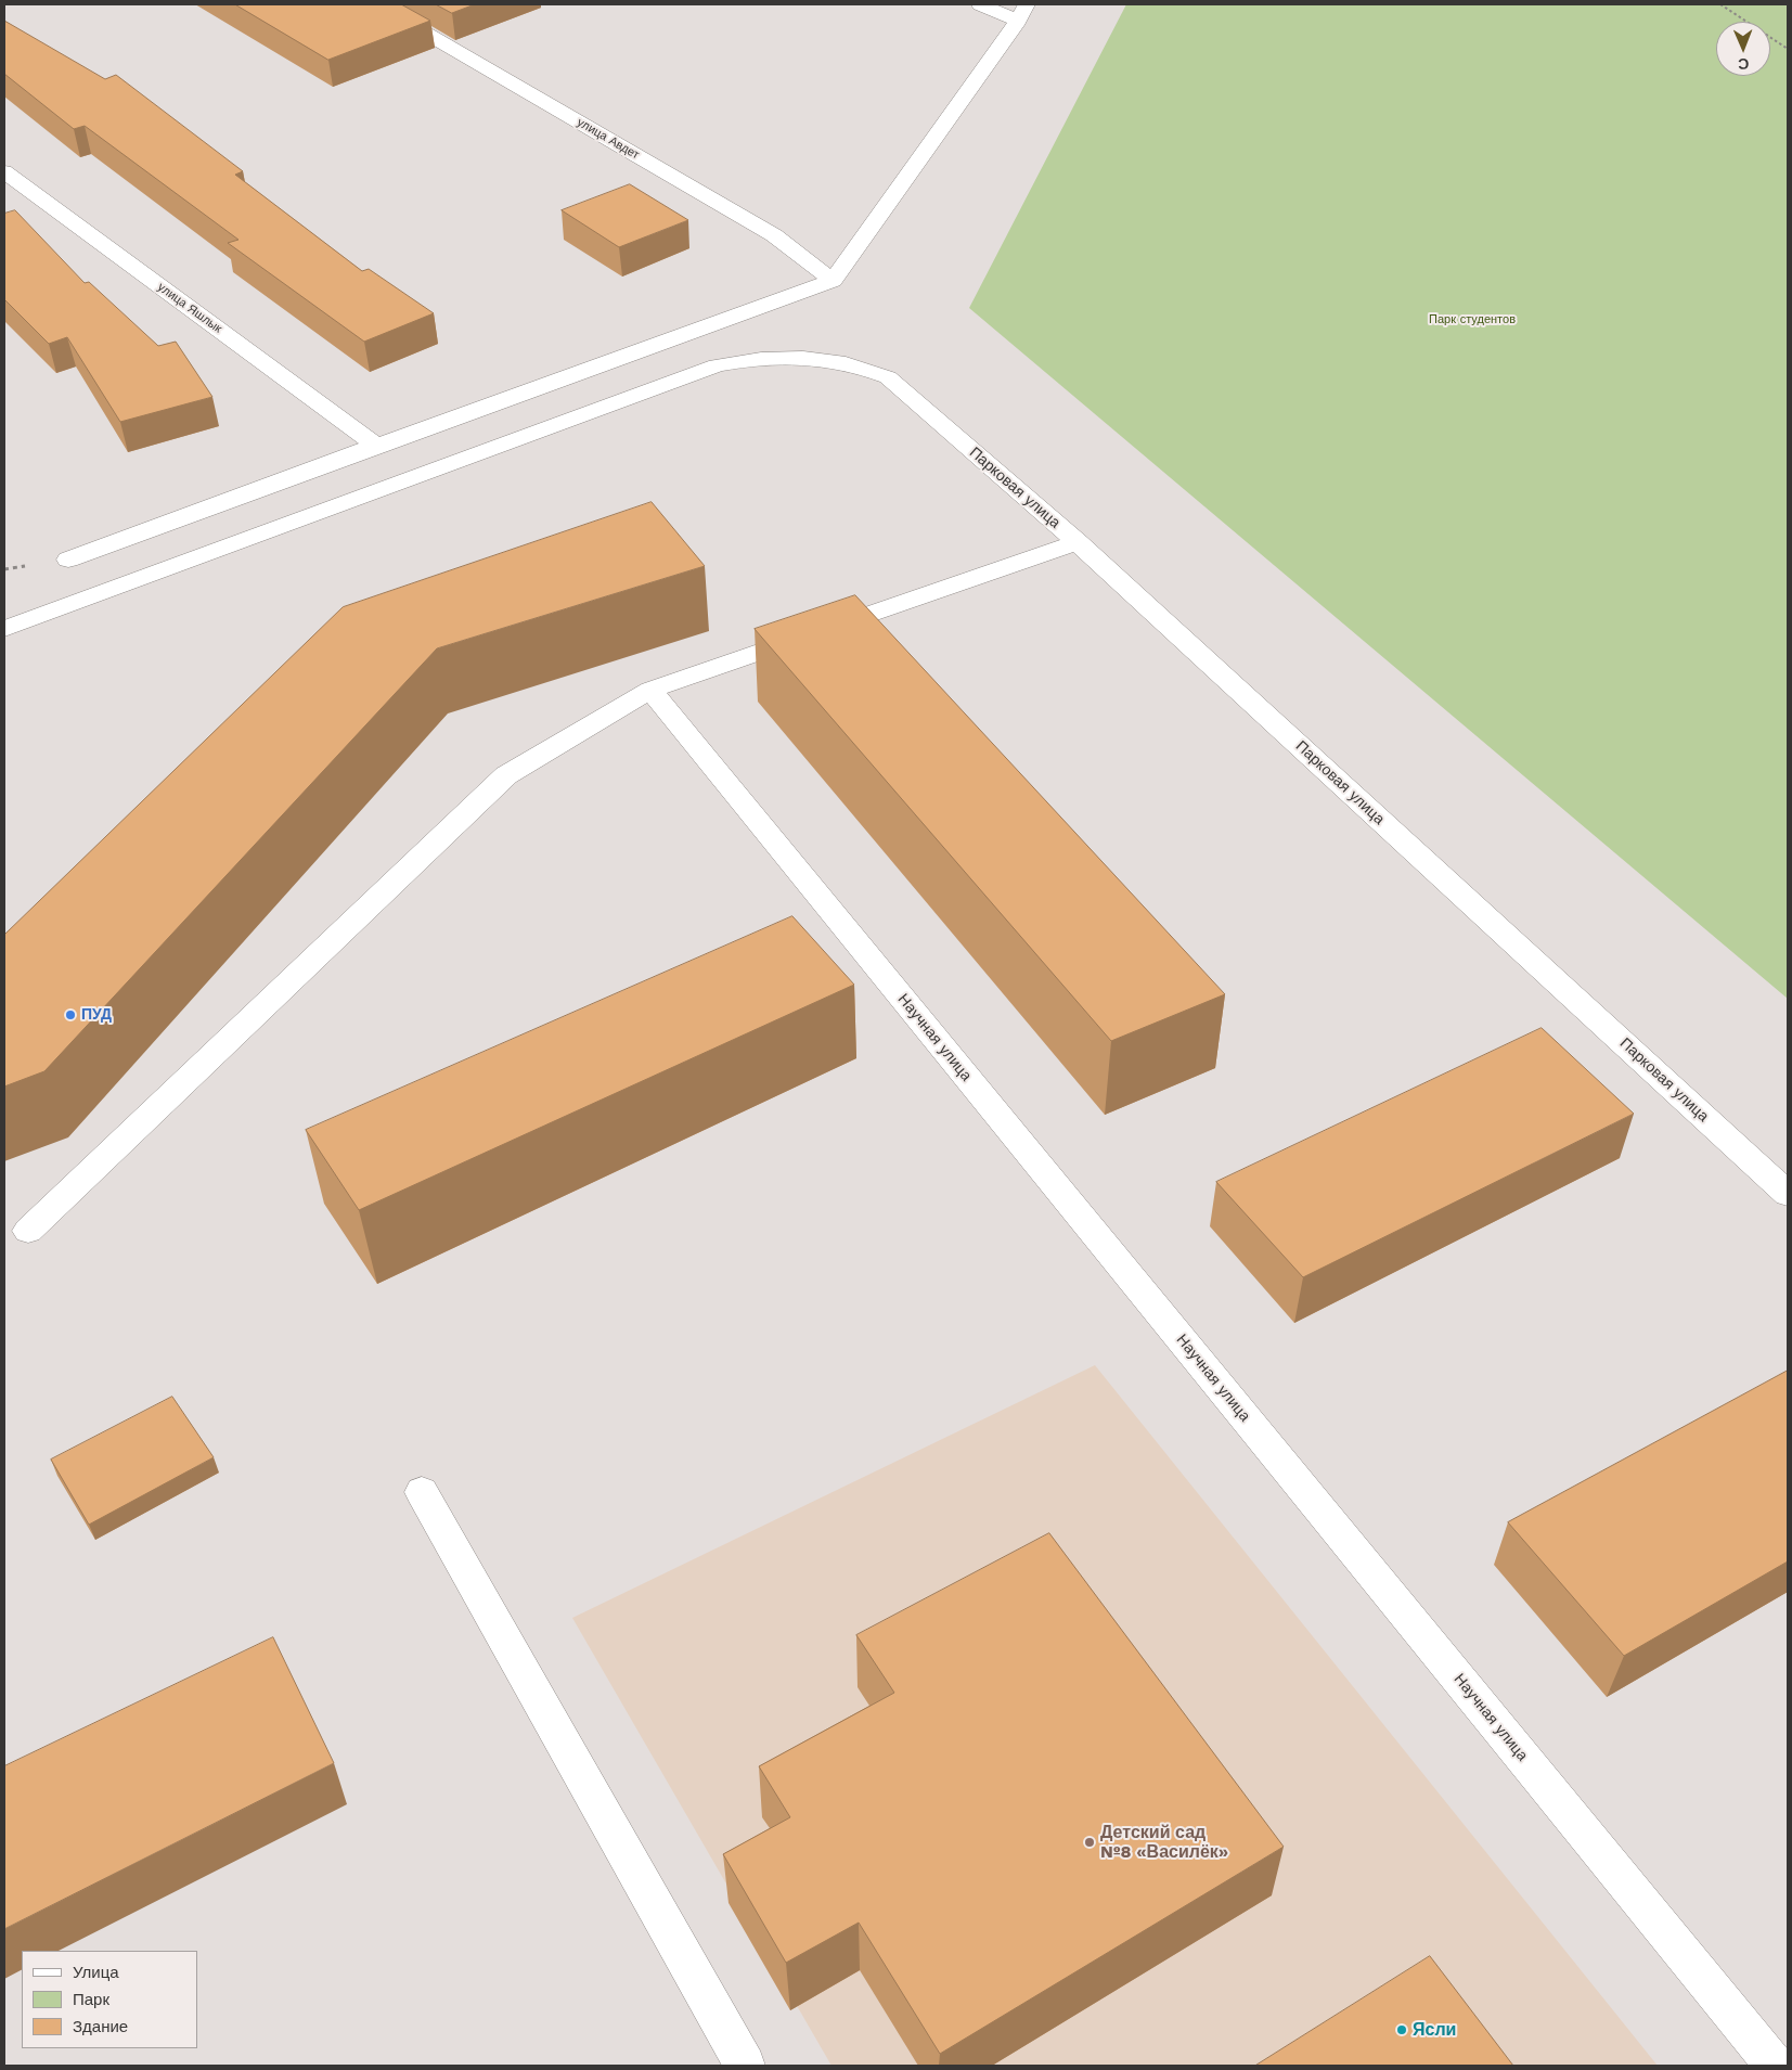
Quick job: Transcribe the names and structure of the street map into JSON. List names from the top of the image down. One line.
{"streets":{"street":["улица Авдет","улица Яшлык","Парковая улица","Научная улица"]},"parks":["Парк студентов"],"places":["ПУД","Детский сад №8 «Василёк»","Ясли"],"legend":["Улица","Парк","Здание"],"north":"bottom"}
